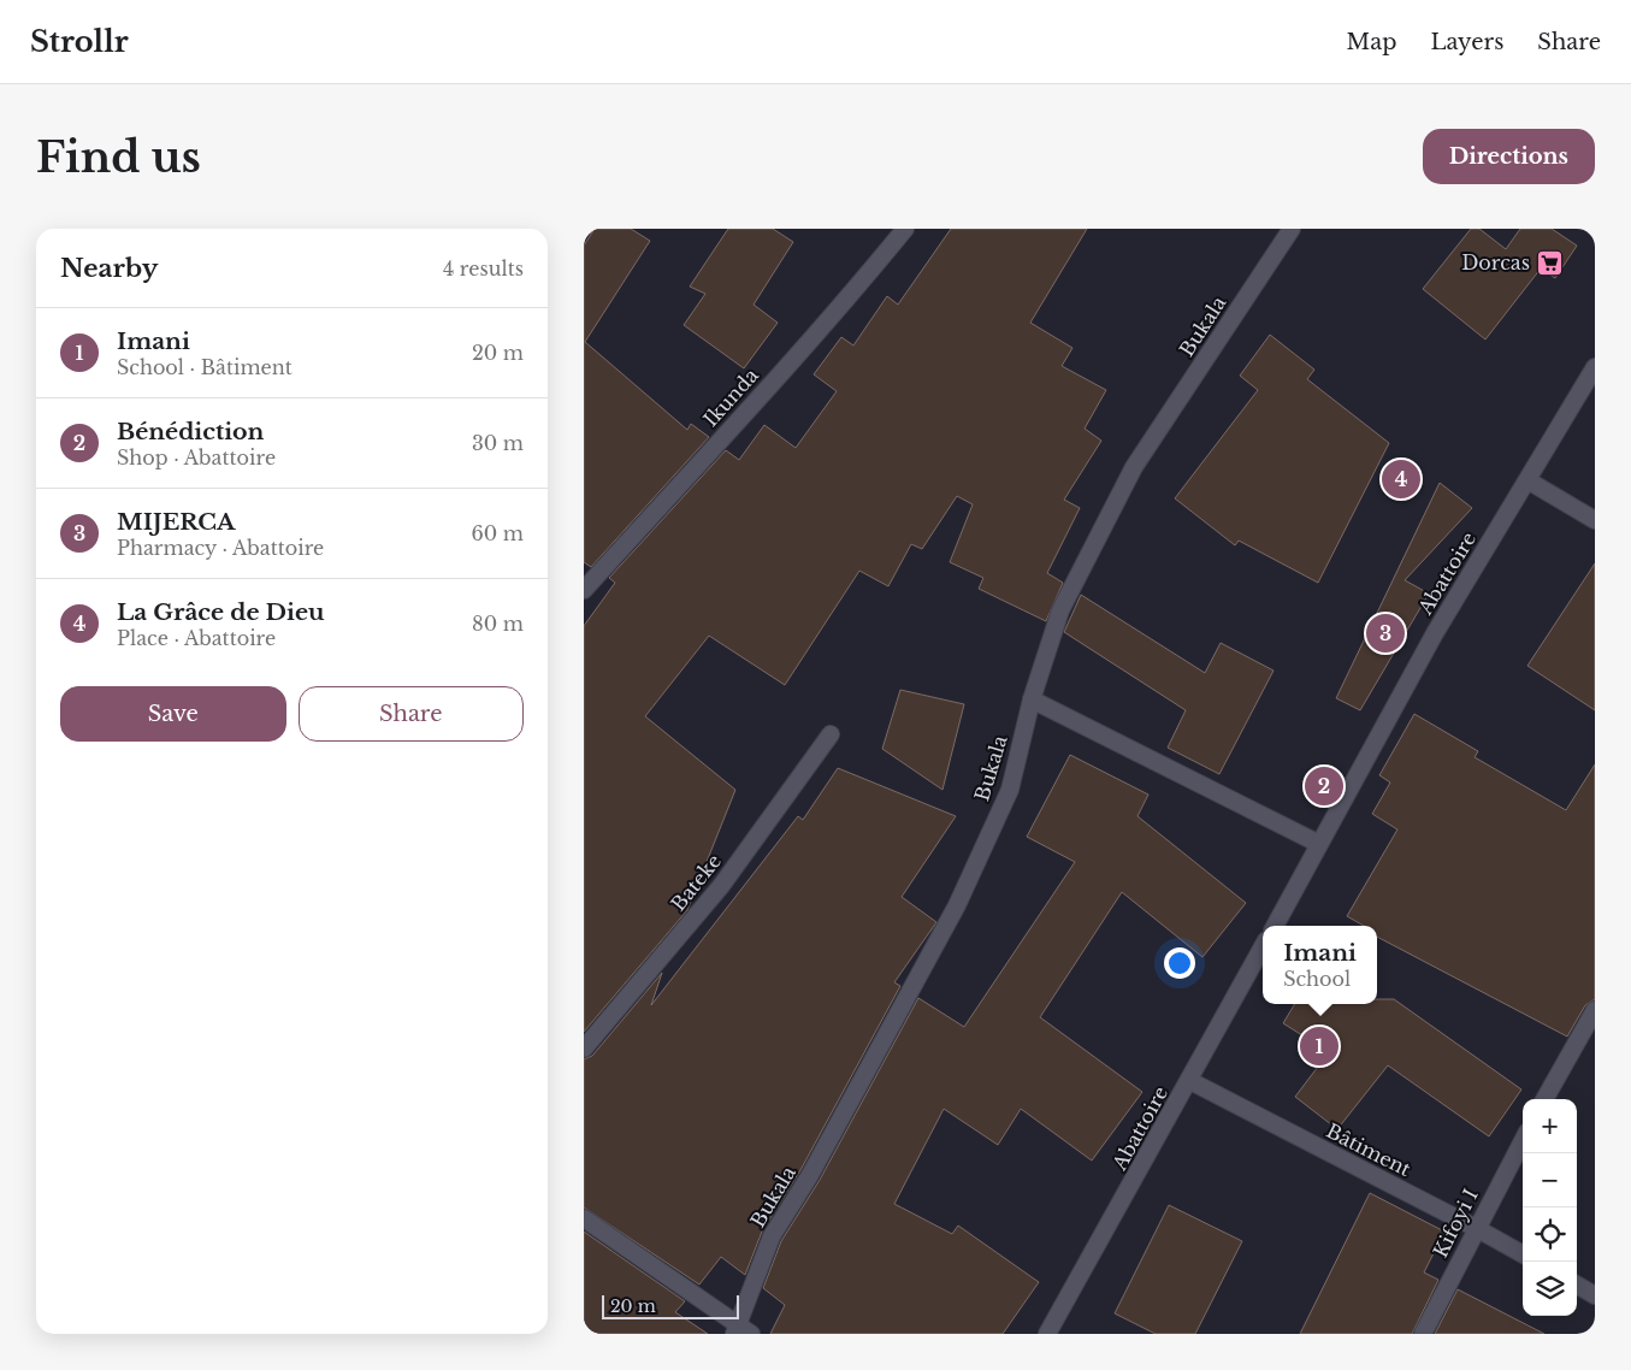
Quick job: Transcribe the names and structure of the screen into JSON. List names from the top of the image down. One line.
{"streets":{"street":["Bukala","Ikunda","Abattoire","Bateke","Bâtiment","Kifoyi I"]},"crossings":[["Abattoire","Bâtiment"],["Bâtiment","Kifoyi I"]],"places":{"supermarket":["Dorcas"]},"scale_bar":"20 m","page":{"header":"Strollr","nav":["Map","Layers","Share"],"buttons":["Directions",["Save","Share"]],"title":"Find us","heading":["Nearby","4 results"],"list":[{"mark":"1","name":"Imani","note":"School · Bâtiment","value":"20 m"},{"mark":"2","name":"Bénédiction","note":"Shop · Abattoire","value":"30 m"},{"mark":"3","name":"MIJERCA","note":"Pharmacy · Abattoire","value":"60 m"},{"mark":"4","name":"La Grâce de Dieu","note":"Place · Abattoire","value":"80 m"}],"pins":["4","3","2","1"],"popup":["Imani","School"],"map_buttons":["+","−"],"scale":"20 m"}}
